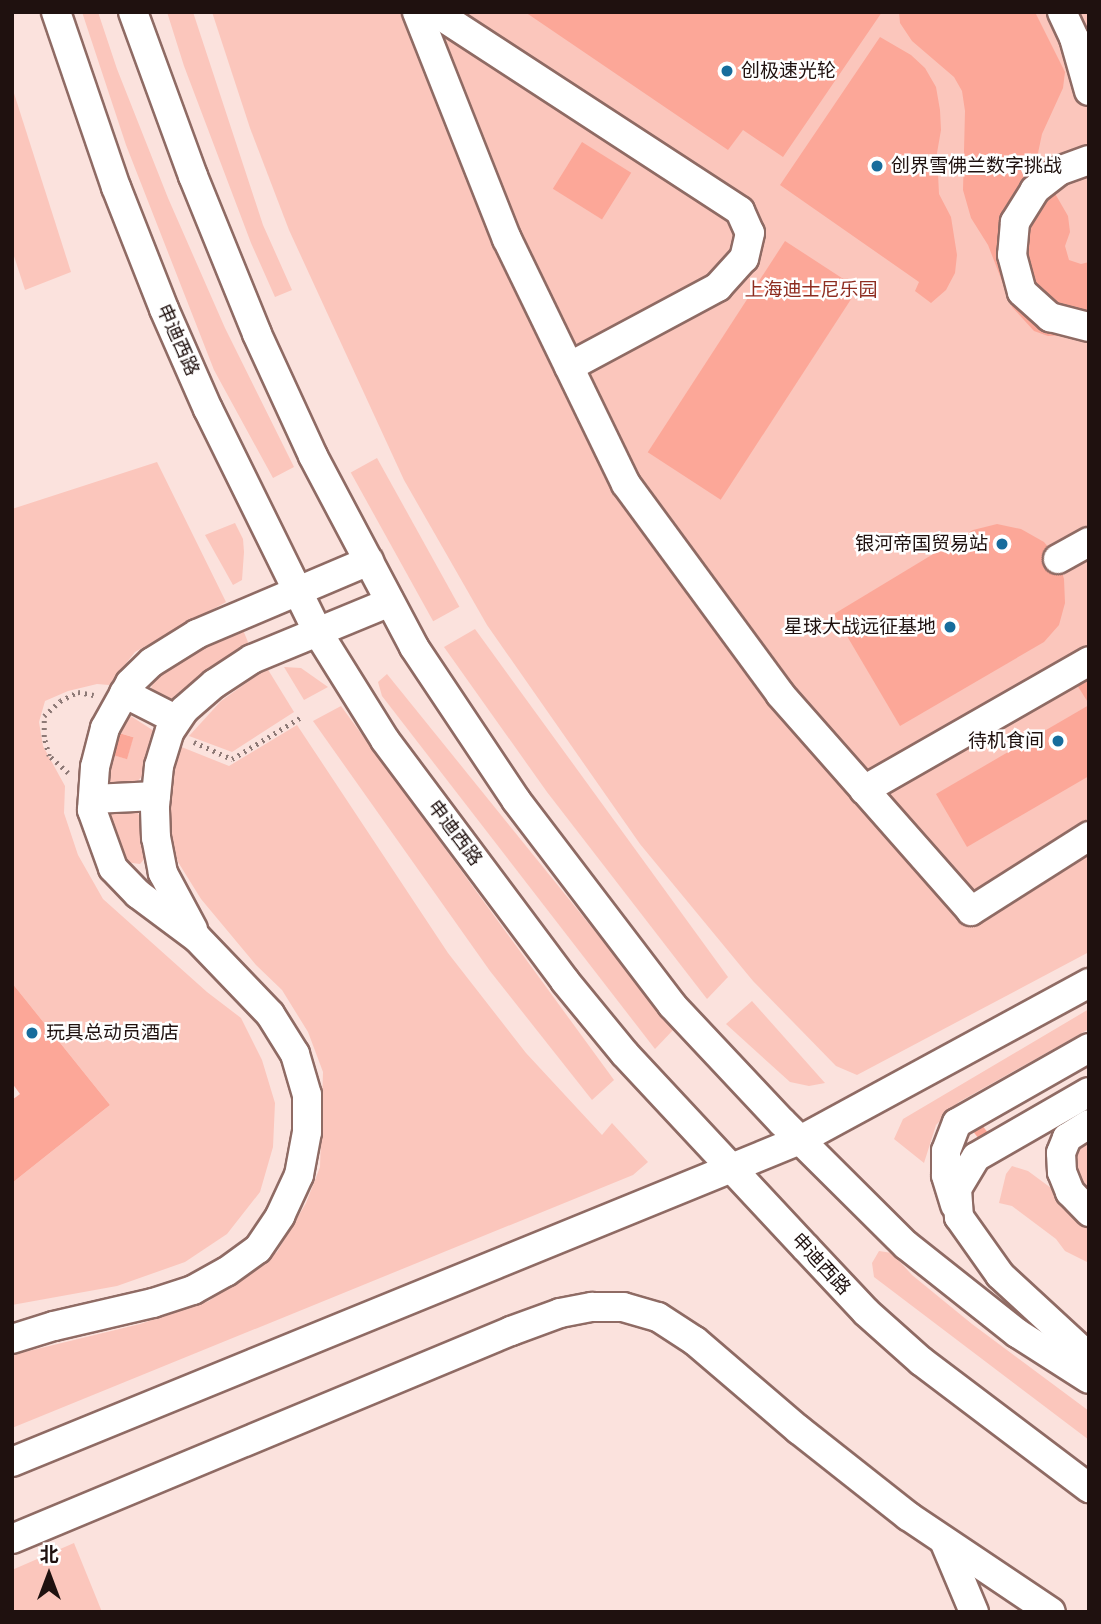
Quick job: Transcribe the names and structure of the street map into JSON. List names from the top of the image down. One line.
{"streets":{"street":["申迪西路"]},"parks":["上海迪士尼乐园"],"places":["创极速光轮","创界雪佛兰数字挑战","银河帝国贸易站","星球大战远征基地","待机食间","玩具总动员酒店"],"north":"top"}
